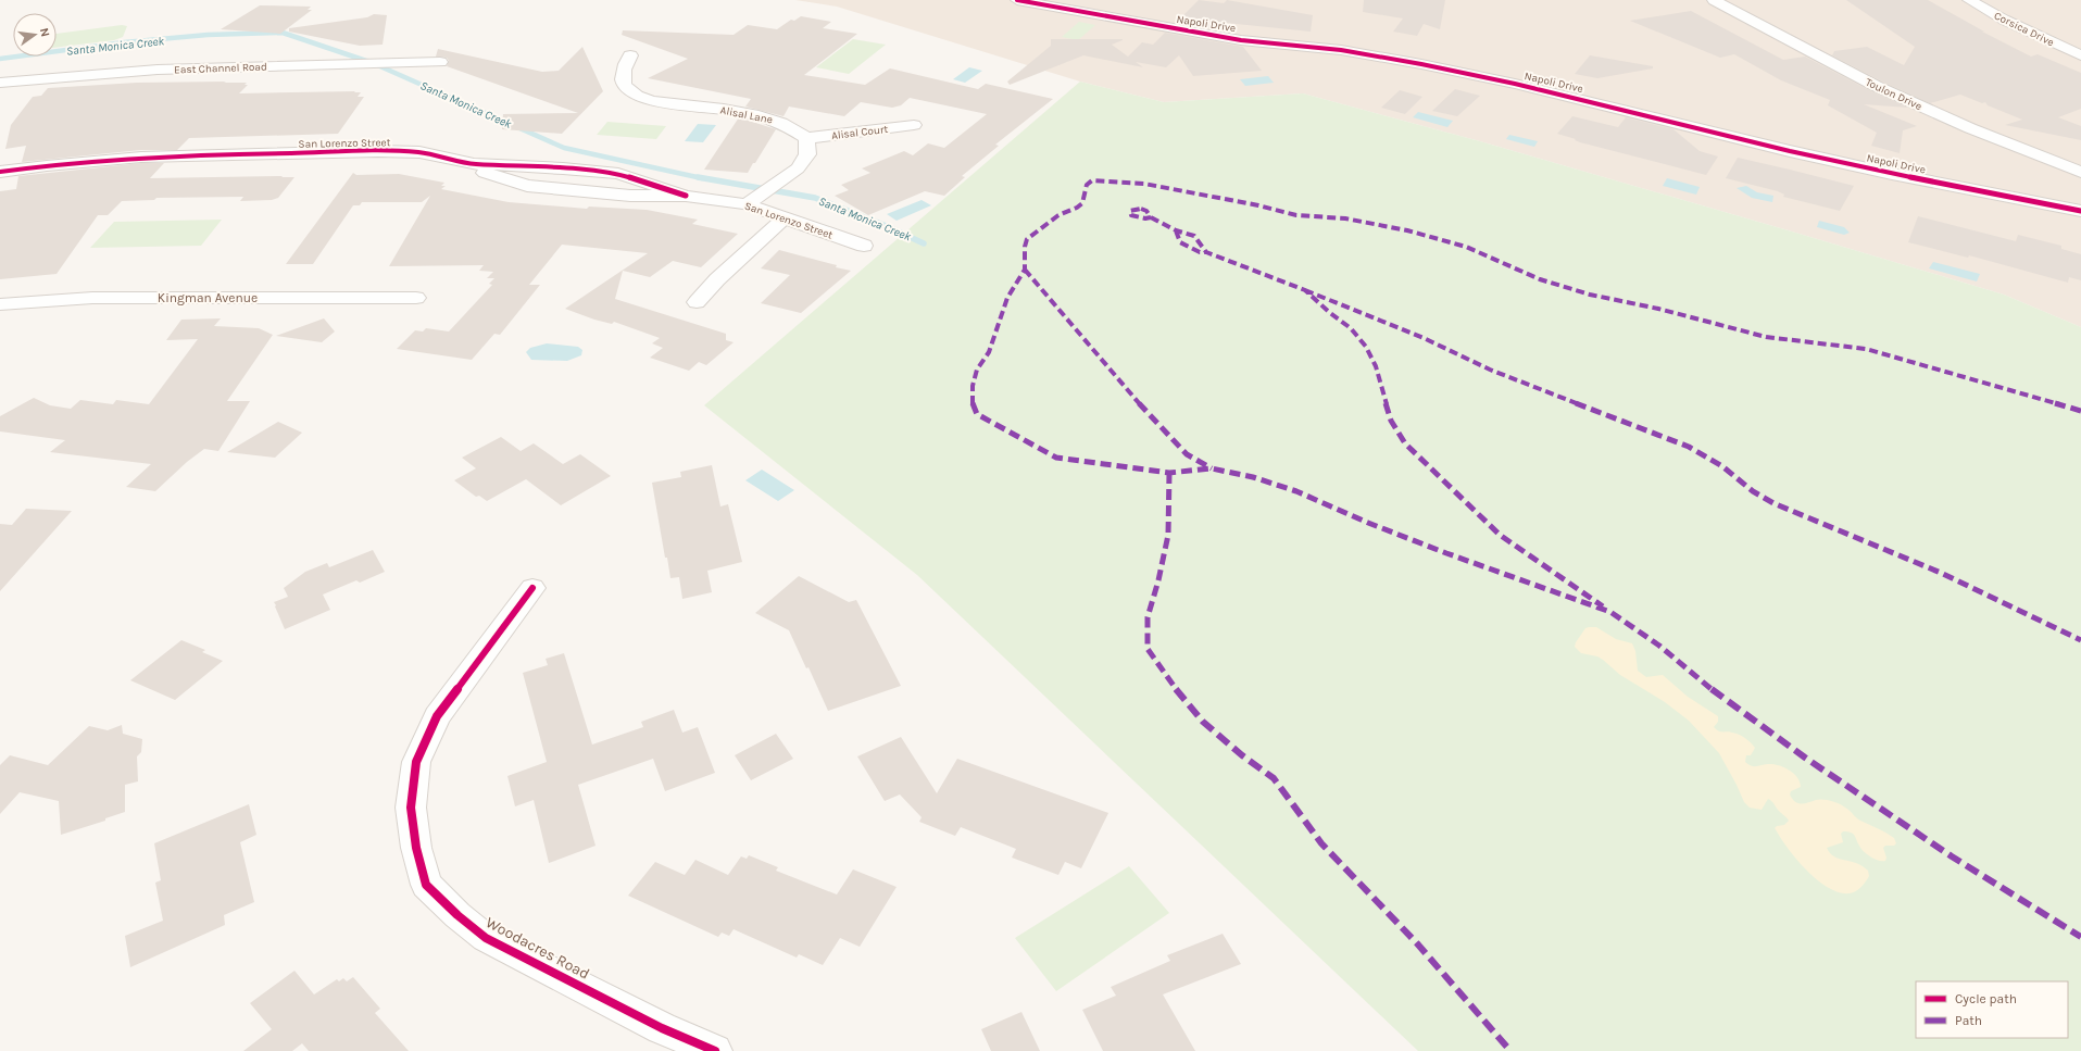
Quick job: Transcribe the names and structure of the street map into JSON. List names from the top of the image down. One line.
{"streets":{"street":["Napoli Drive","Corsica Drive","East Channel Road","Toulon Drive","Alisal Lane","Alisal Court","San Lorenzo Street","Kingman Avenue","Woodacres Road"]},"crossings":[["Alisal Lane","Alisal Court"]],"water":["Santa Monica Creek"],"legend":["Cycle path","Path"],"north":"right"}
